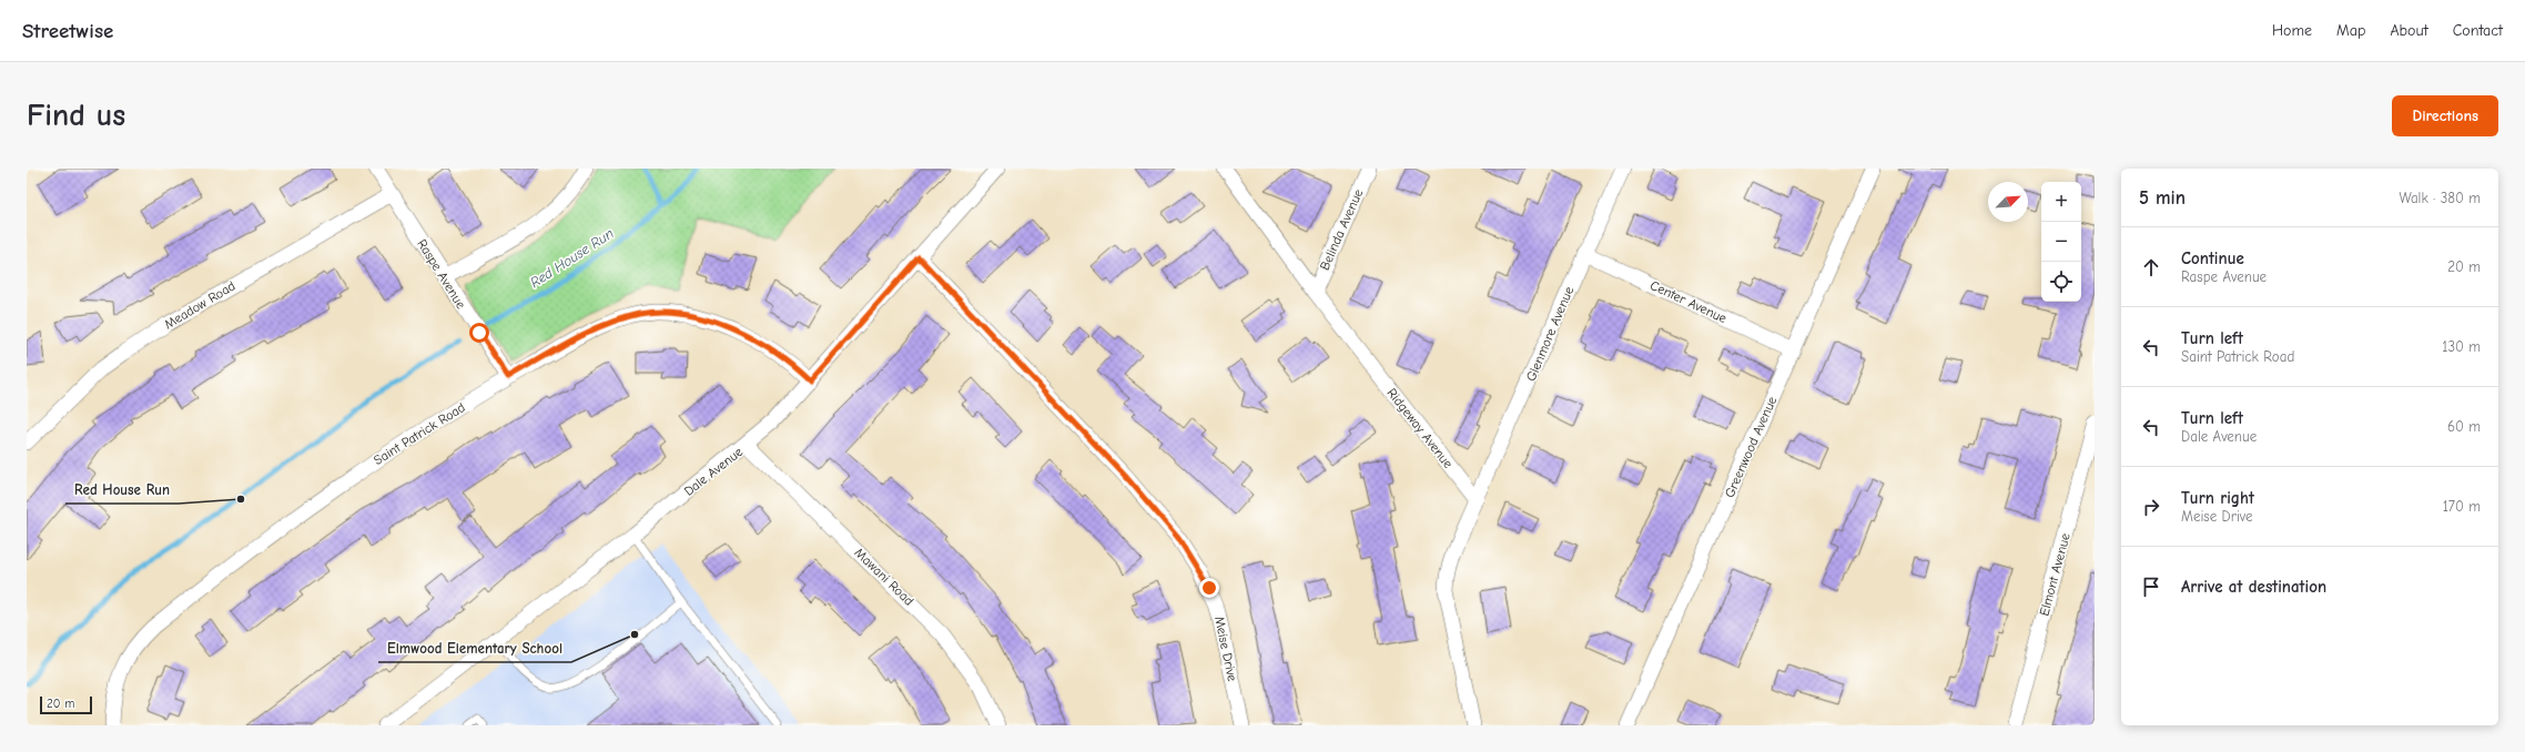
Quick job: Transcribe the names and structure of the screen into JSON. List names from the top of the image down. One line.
{"streets":{"street":["Belinda Avenue","Raspe Avenue","Center Avenue","Meadow Road","Glenmore Avenue","Ridgeway Avenue","Saint Patrick Road","Greenwood Avenue","Dale Avenue","Elmont Avenue","Mawani Road","Meise Drive"]},"crossings":[["Belinda Avenue","Ridgeway Avenue"],["Raspe Avenue","Meadow Road"],["Raspe Avenue","Saint Patrick Road"],["Center Avenue","Glenmore Avenue"],["Center Avenue","Greenwood Avenue"],["Glenmore Avenue","Ridgeway Avenue"],["Saint Patrick Road","Dale Avenue"],["Dale Avenue","Mawani Road"],["Dale Avenue","Meise Drive"]],"water":["Red House Run"],"places":["Red House Run","Elmwood Elementary School"],"scale_bar":"20 m","north":"top right","page":{"header":"Streetwise","nav":["Home","Map","About","Contact"],"buttons":"Directions","title":"Find us","heading":["5 min","Walk · 380 m"],"map_buttons":["+","−"],"list":[["Continue","Raspe Avenue","20 m"],["Turn left","Saint Patrick Road","130 m"],["Turn left","Dale Avenue","60 m"],["Turn right","Meise Drive","170 m"],"Arrive at destination"],"scale":"20 m"}}
